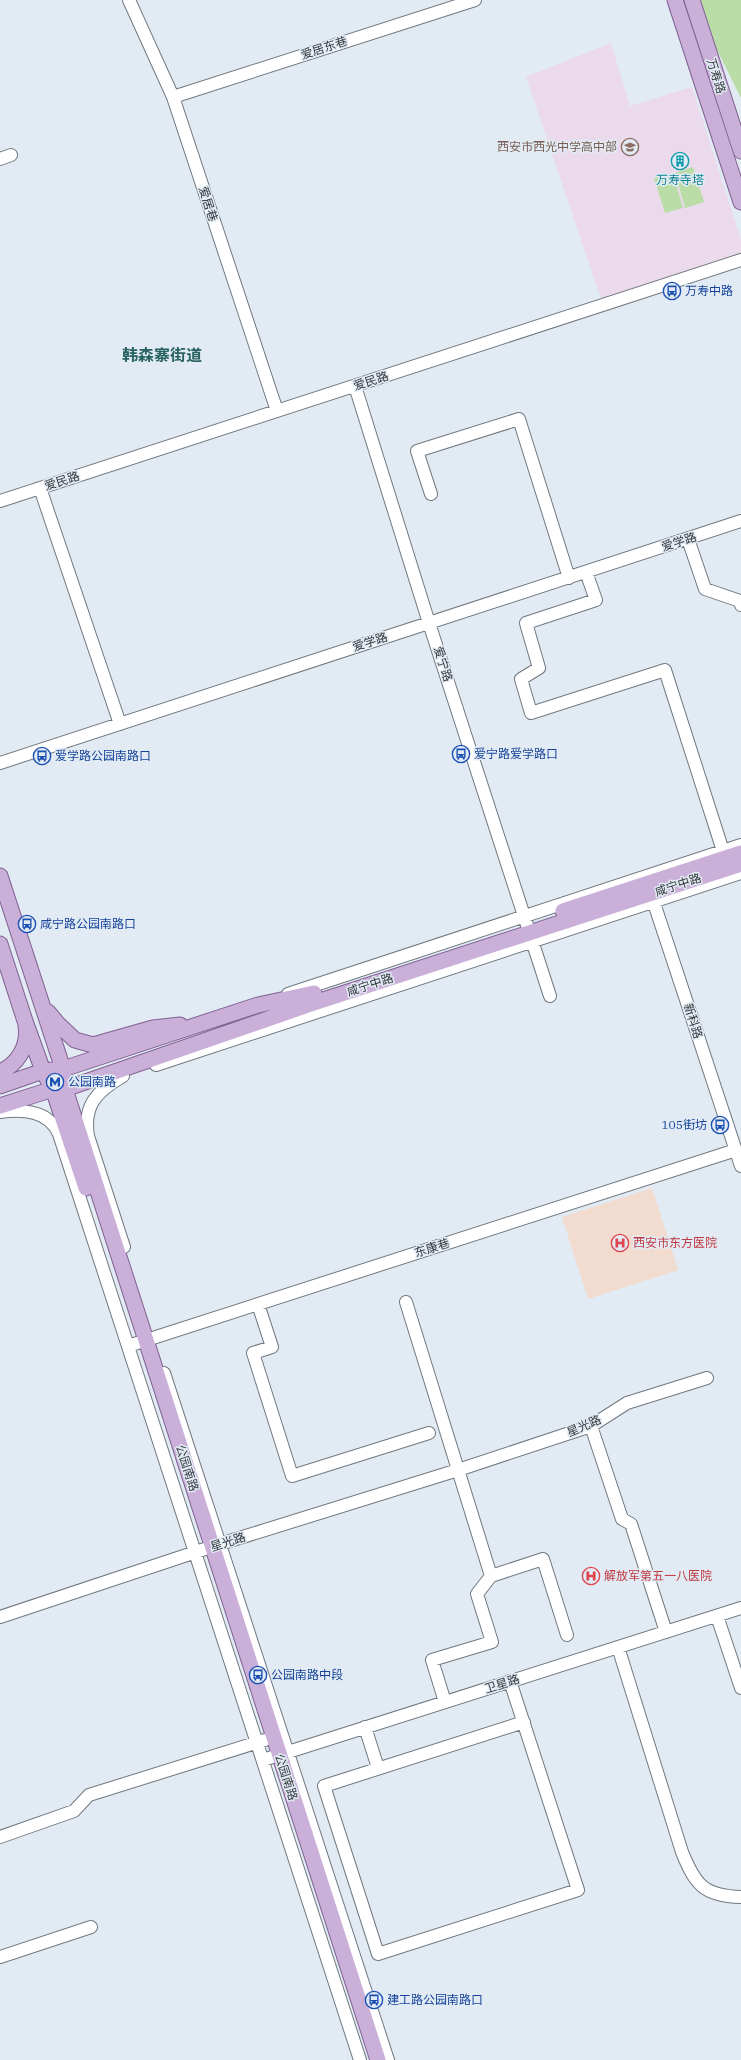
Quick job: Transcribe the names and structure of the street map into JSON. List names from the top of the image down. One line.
{"streets":{"main road":["万寿路","咸宁中路","公园南路"],"street":["爱居东巷","爱居巷","爱民路","爱学路","爱宁路","新科路","东康巷","星光路","卫星路"]},"crossings":[["爱居东巷","爱居巷"],["爱居巷","爱民路"],["爱民路","爱宁路"],["爱学路","爱宁路"],["爱宁路","咸宁中路"],["咸宁中路","新科路"],["咸宁中路","公园南路"],["新科路","东康巷"],["东康巷","公园南路"],["星光路","公园南路"],["公园南路","卫星路"]],"districts":["韩森寨街道"],"places":{"school or university":["西安市西光中学高中部"],"building":["万寿寺塔"],"bus stop":["万寿中路","爱宁路爱学路口","爱学路公园南路口","咸宁路公园南路口","105街坊","公园南路中段","建工路公园南路口"],"metro station":["公园南路"],"hospital":["西安市东方医院","解放军第五一八医院"]}}
